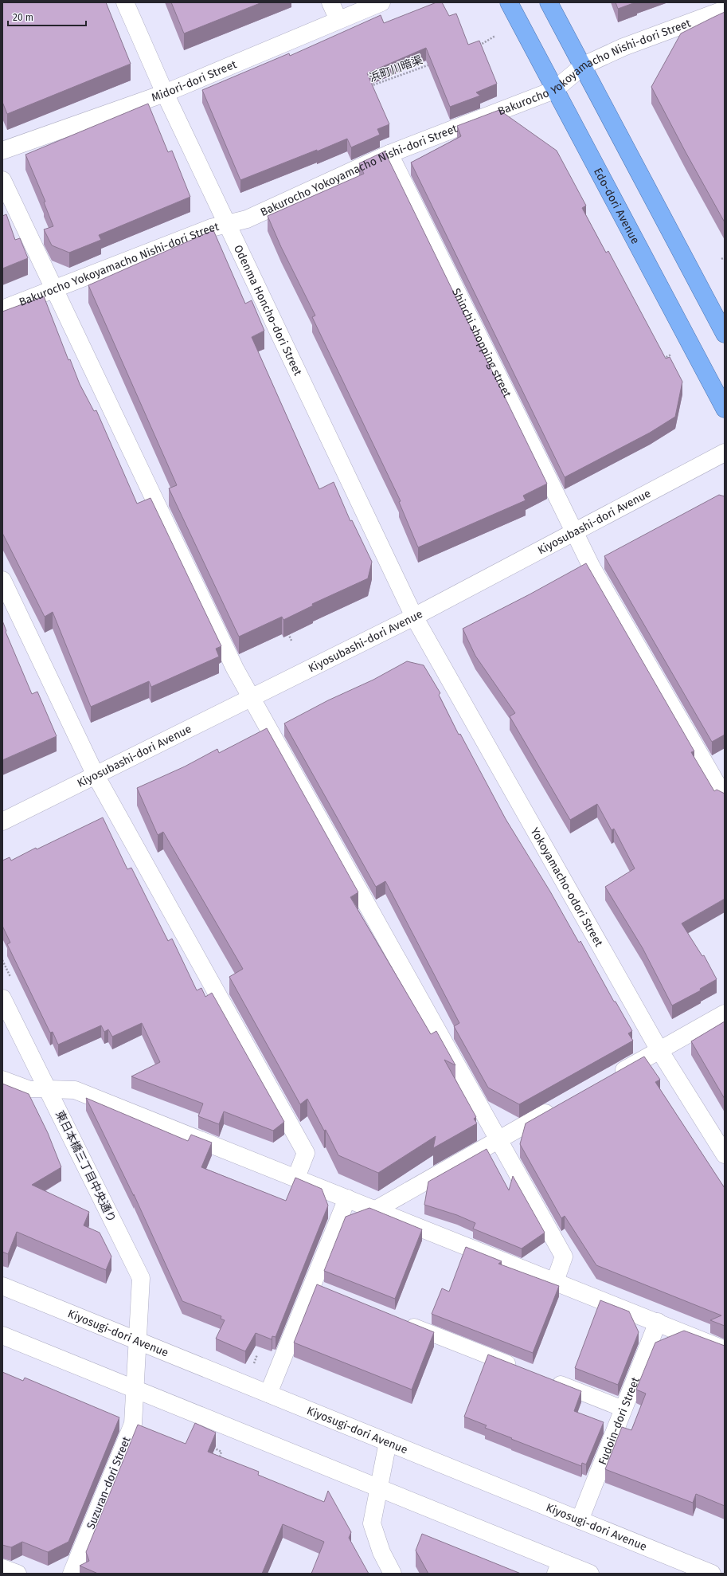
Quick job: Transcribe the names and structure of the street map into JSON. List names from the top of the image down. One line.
{"streets":{"highway":["Edo-dori Avenue"],"street":["Bakurocho Yokoyamacho Nishi-dori Street","Midori-dori Street","Odenma Honcho-dori Street","Shinchi shopping street","Kiyosubashi-dori Avenue","Yokoyamacho-odori Street","東日本橋三丁目中央通り","Kiyosugi-dori Avenue","Fudoin-dori Street","Suzuran-dori Street"],"path":["浜町川暗渠"]},"crossings":[["Bakurocho Yokoyamacho Nishi-dori Street","Edo-dori Avenue"],["Bakurocho Yokoyamacho Nishi-dori Street","Odenma Honcho-dori Street"],["Bakurocho Yokoyamacho Nishi-dori Street","Shinchi shopping street"],["Midori-dori Street","Odenma Honcho-dori Street"],["Odenma Honcho-dori Street","Kiyosubashi-dori Avenue"],["Odenma Honcho-dori Street","Yokoyamacho-odori Street"],["Shinchi shopping street","Kiyosubashi-dori Avenue"],["Kiyosubashi-dori Avenue","Yokoyamacho-odori Street"],["東日本橋三丁目中央通り","Kiyosugi-dori Avenue"],["東日本橋三丁目中央通り","Suzuran-dori Street"],["Kiyosugi-dori Avenue","Fudoin-dori Street"]],"scale_bar":"20 m"}
